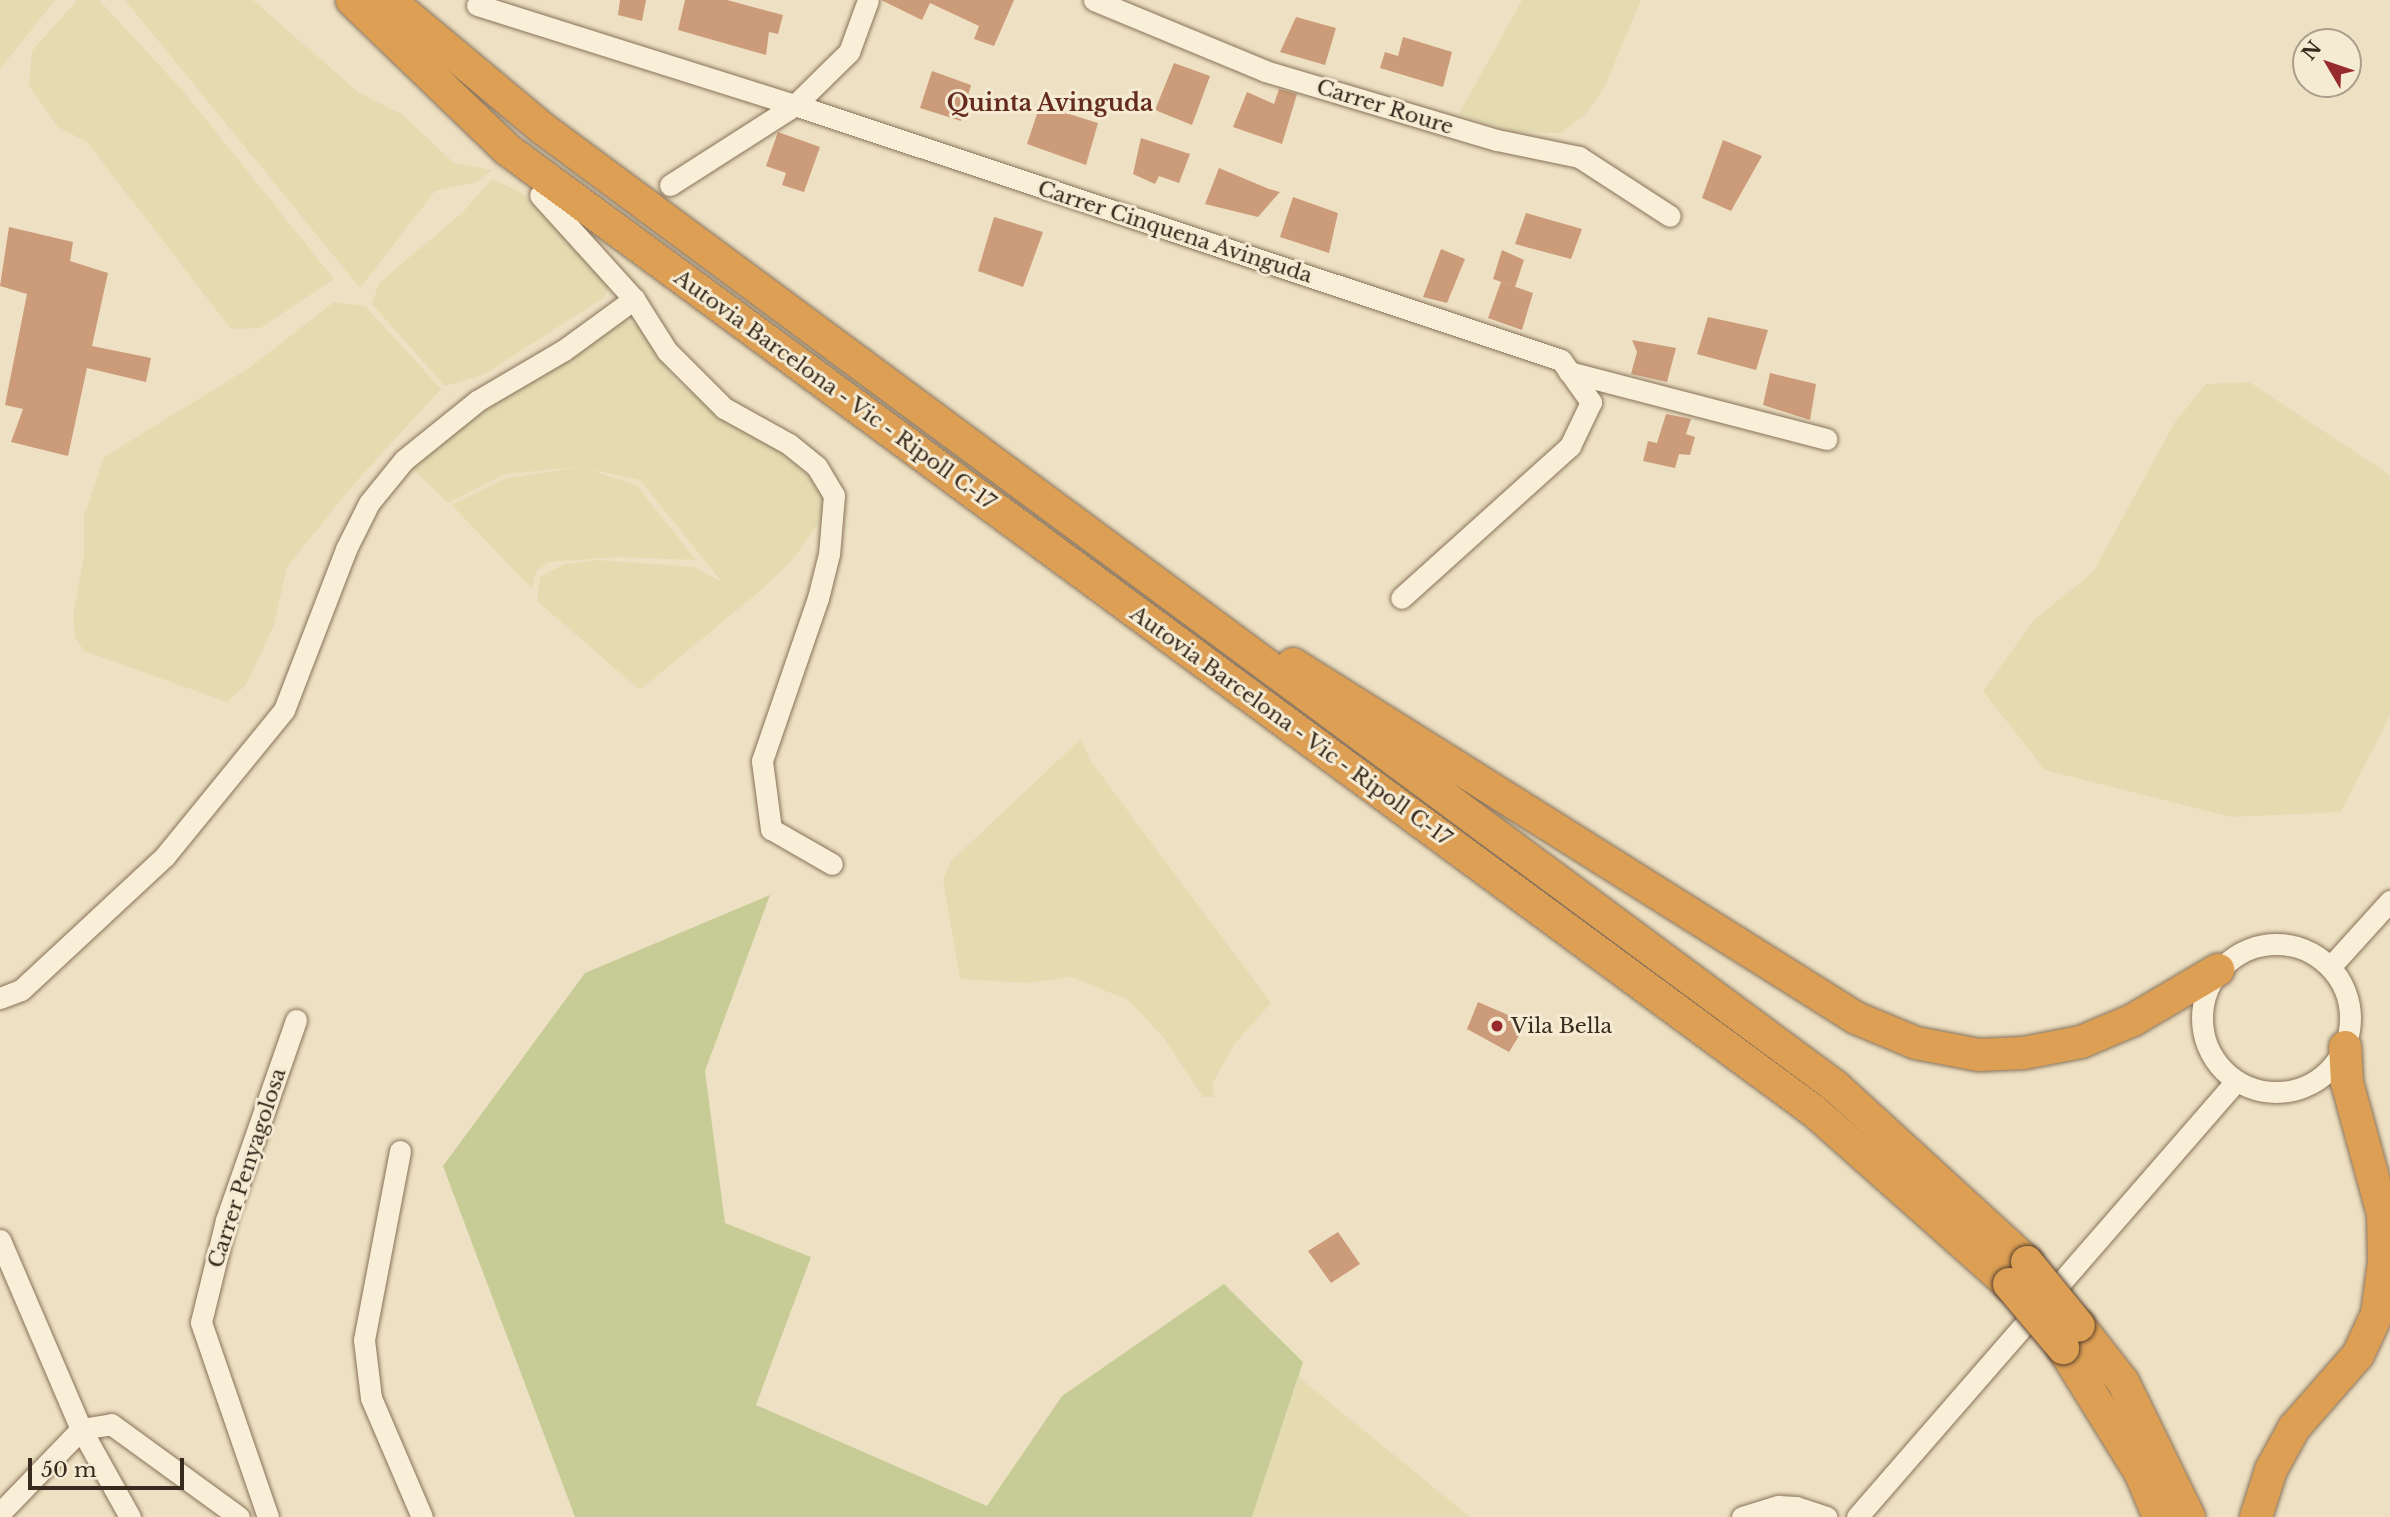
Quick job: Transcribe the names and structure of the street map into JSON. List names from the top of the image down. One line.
{"streets":{"highway":["Autovia Barcelona - Vic - Ripoll C-17"],"street":["Carrer Roure","Carrer Cinquena Avinguda","Carrer Penyagolosa"]},"districts":["Quinta Avinguda"],"places":["Vila Bella"],"scale_bar":"50 m","north":"top left"}
